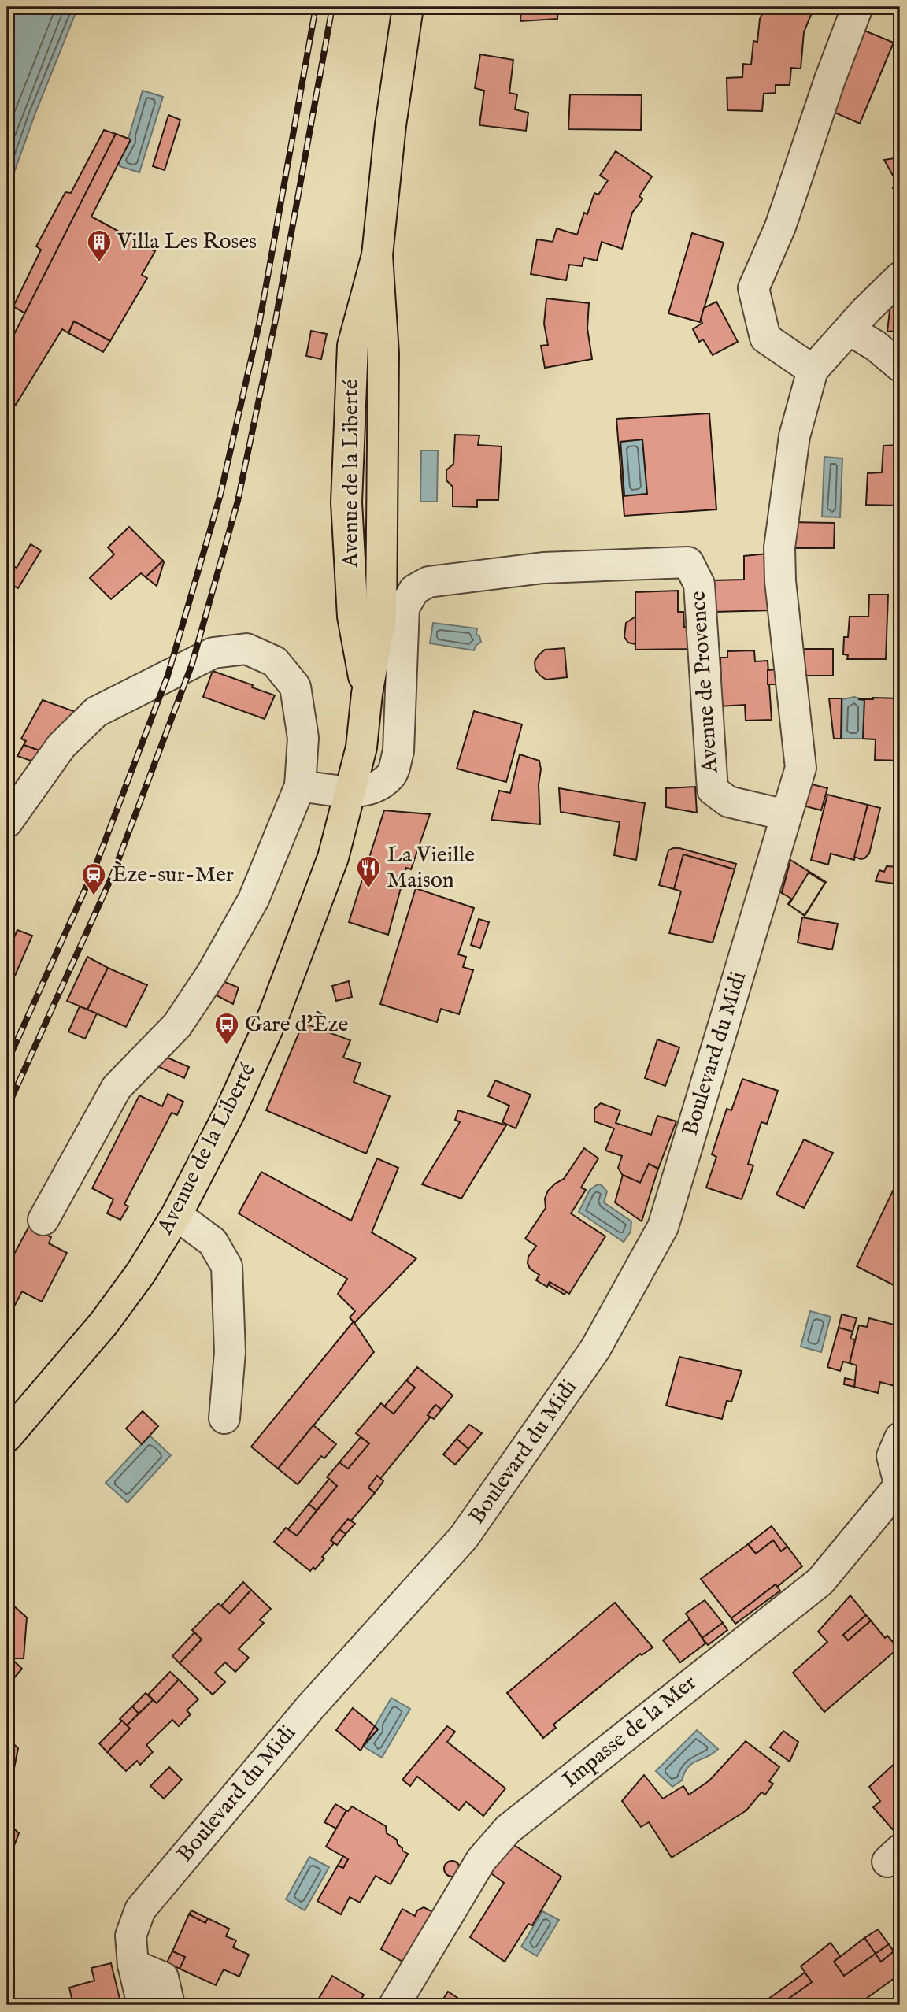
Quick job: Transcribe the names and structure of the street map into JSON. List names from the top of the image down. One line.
{"streets":{"main road":["Avenue de la Liberté"],"street":["Avenue de Provence","Boulevard du Midi","Impasse de la Mer"]},"crossings":[["Avenue de la Liberté","Avenue de Provence"],["Avenue de Provence","Boulevard du Midi"]],"places":{"building":["Villa Les Roses"],"restaurant":["La Vieille Maison"],"station":["Èze-sur-Mer"],"bus stop":["Gare d'Èze"]}}
